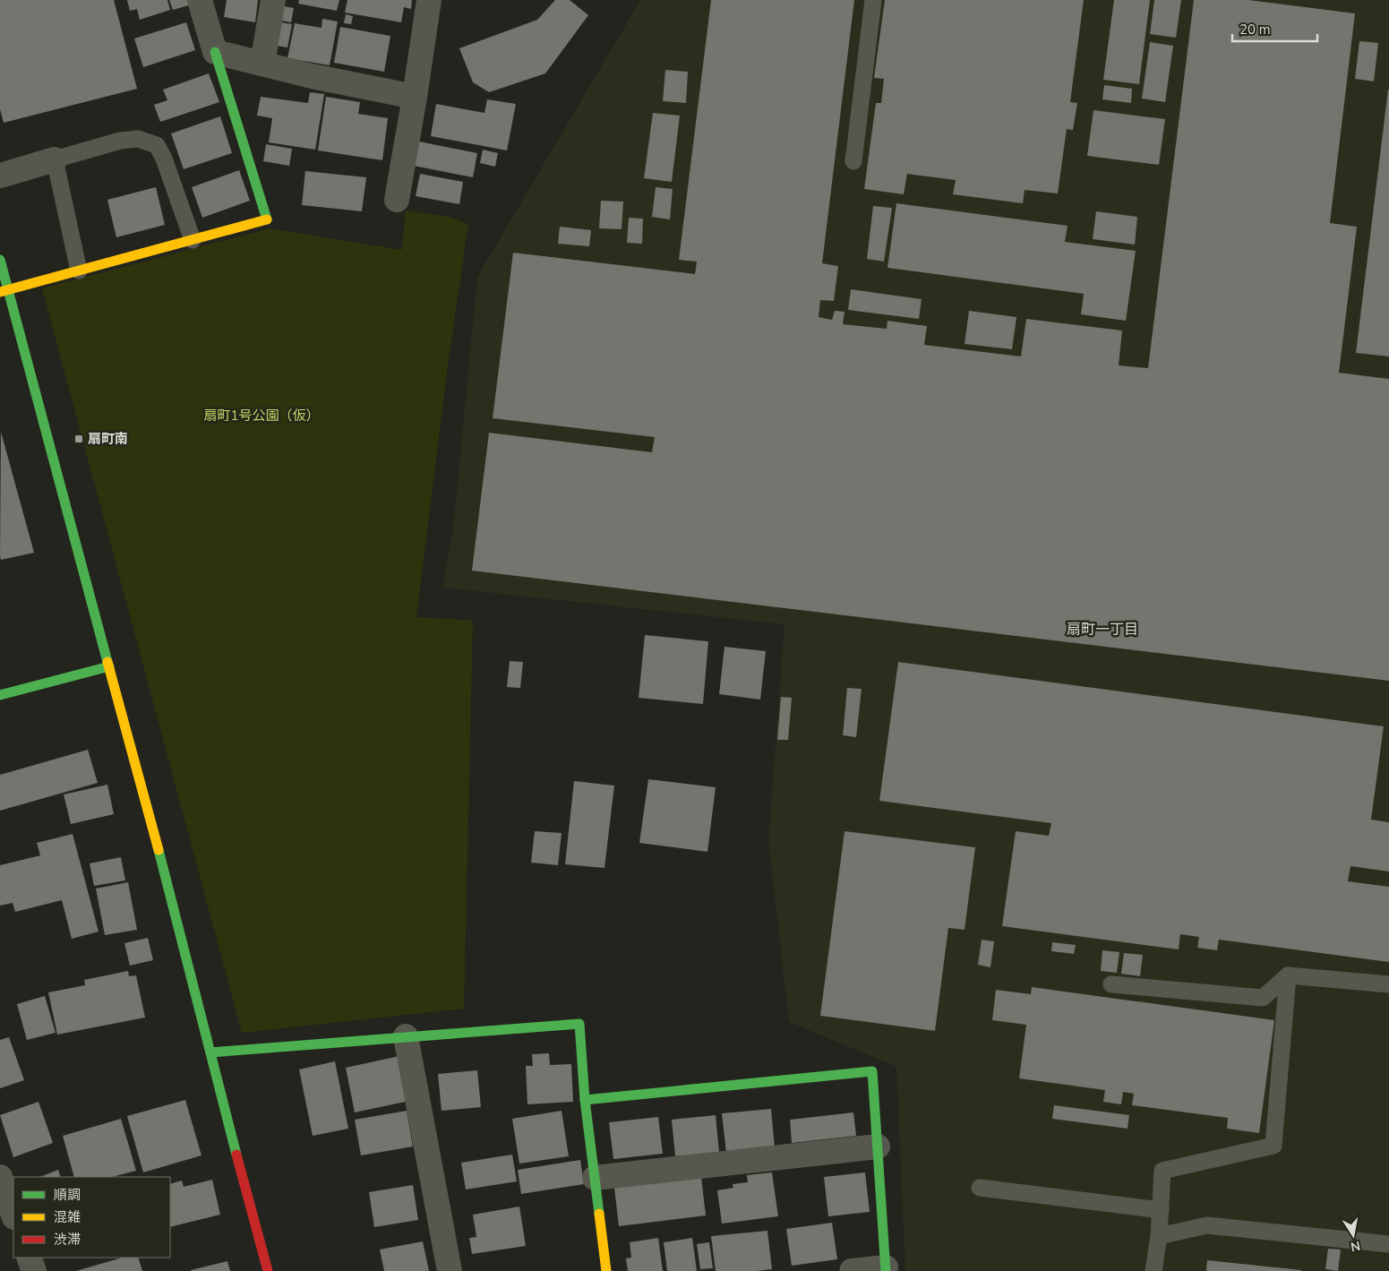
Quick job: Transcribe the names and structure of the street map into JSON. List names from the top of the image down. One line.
{"districts":["扇町一丁目"],"parks":["扇町1号公園（仮）"],"places":{"transit":["扇町南"]},"legend":["順調","混雑","渋滞"],"scale_bar":"20 m","north":"bottom"}
